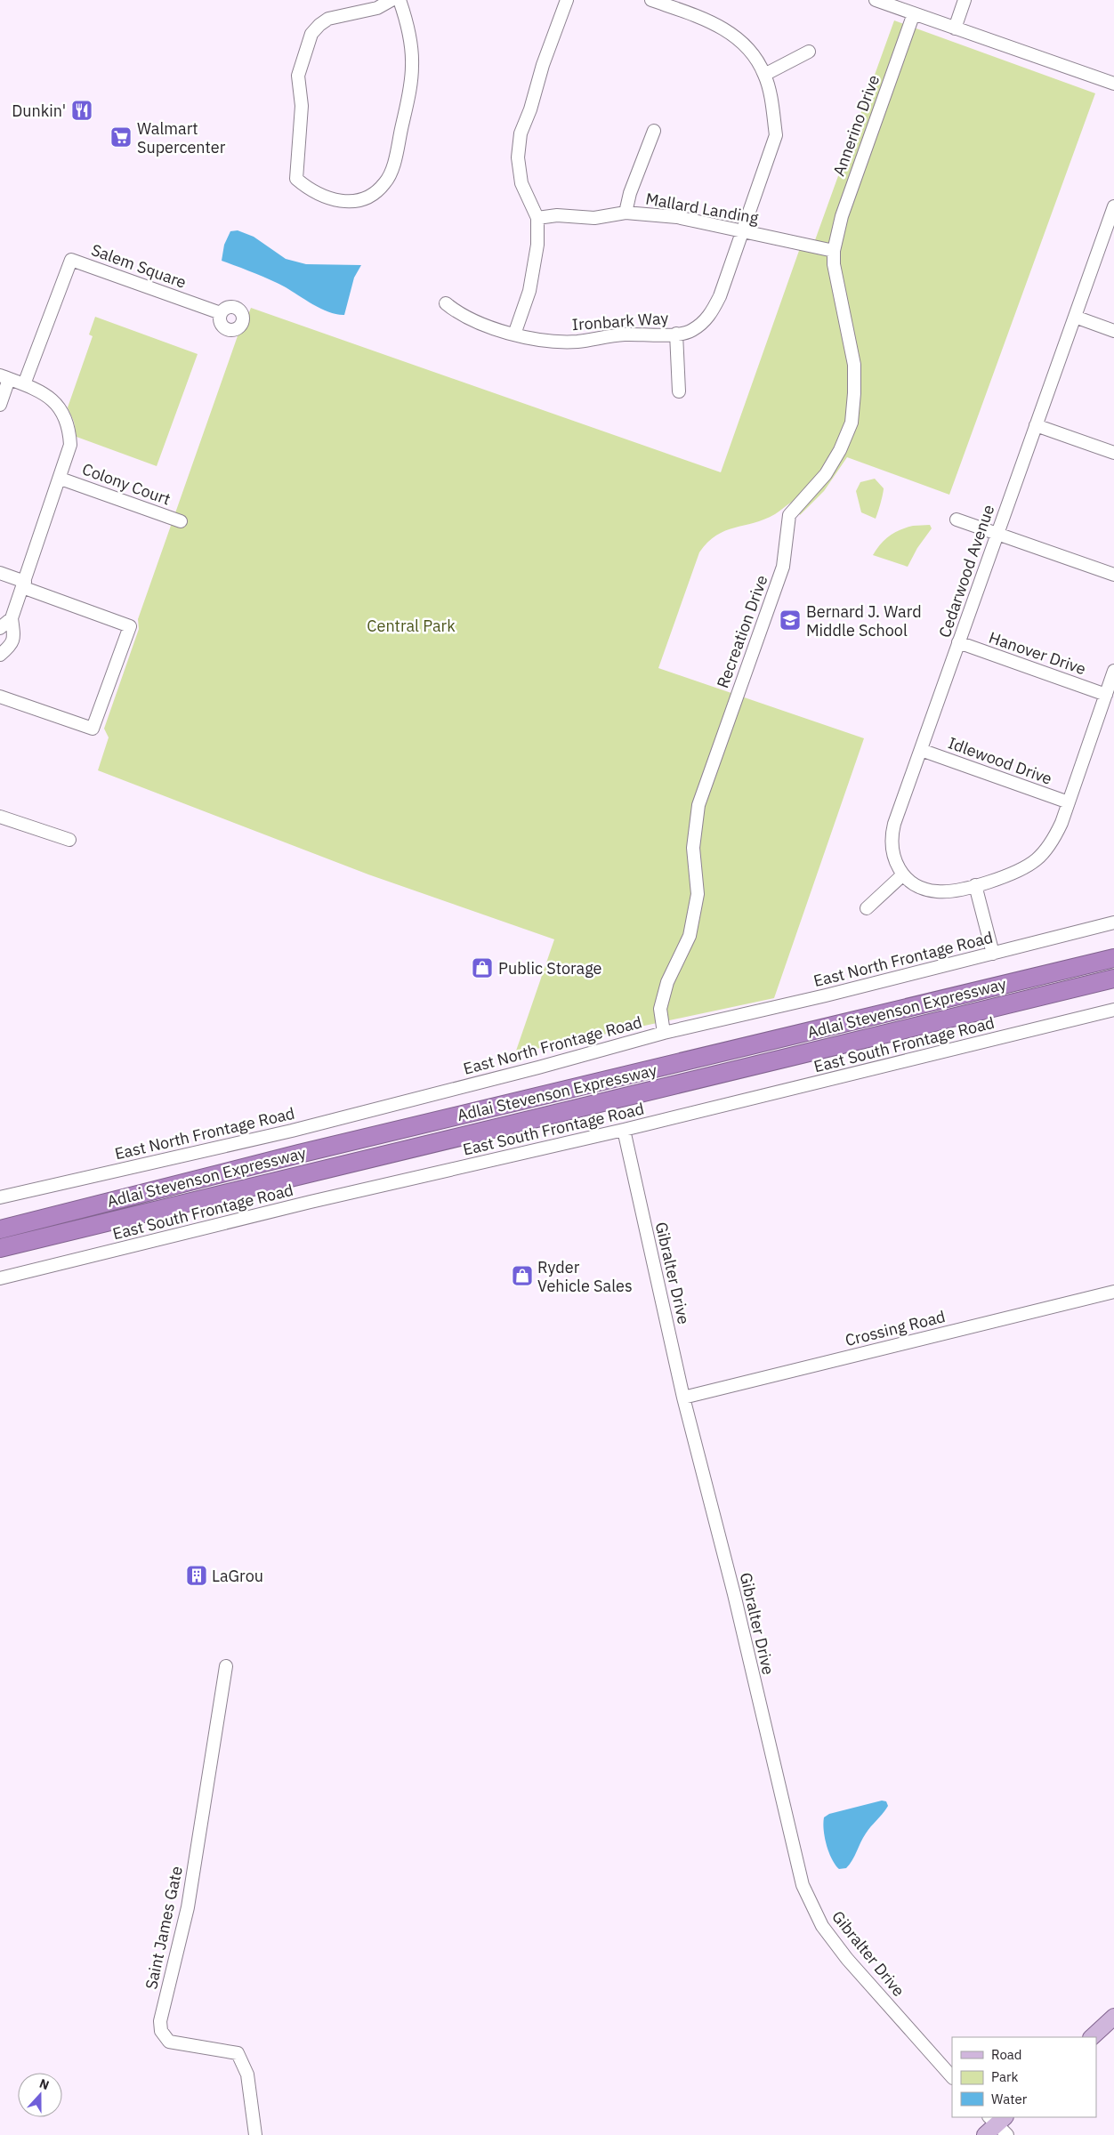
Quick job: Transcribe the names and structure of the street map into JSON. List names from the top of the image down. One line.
{"streets":{"highway":["Adlai Stevenson Expressway"],"street":["Annerino Drive","Mallard Landing","Salem Square","Ironbark Way","Colony Court","Cedarwood Avenue","Recreation Drive","Hanover Drive","Idlewood Drive","East North Frontage Road","East South Frontage Road","Gibralter Drive","Crossing Road","Saint James Gate"]},"crossings":[["Annerino Drive","Mallard Landing"],["Annerino Drive","Recreation Drive"],["Mallard Landing","Ironbark Way"],["Mallard Landing","Recreation Drive"],["Cedarwood Avenue","Hanover Drive"],["Cedarwood Avenue","Idlewood Drive"],["Recreation Drive","East North Frontage Road"],["East South Frontage Road","Gibralter Drive"],["Gibralter Drive","Crossing Road"]],"parks":["Central Park"],"places":{"restaurant":["Dunkin'"],"supermarket":["Walmart Supercenter"],"school or university":["Bernard J. Ward Middle School"],"shop":["Public Storage","Ryder Vehicle Sales"],"building":["LaGrou"]},"legend":["Road","Park","Water"],"north":"top"}
